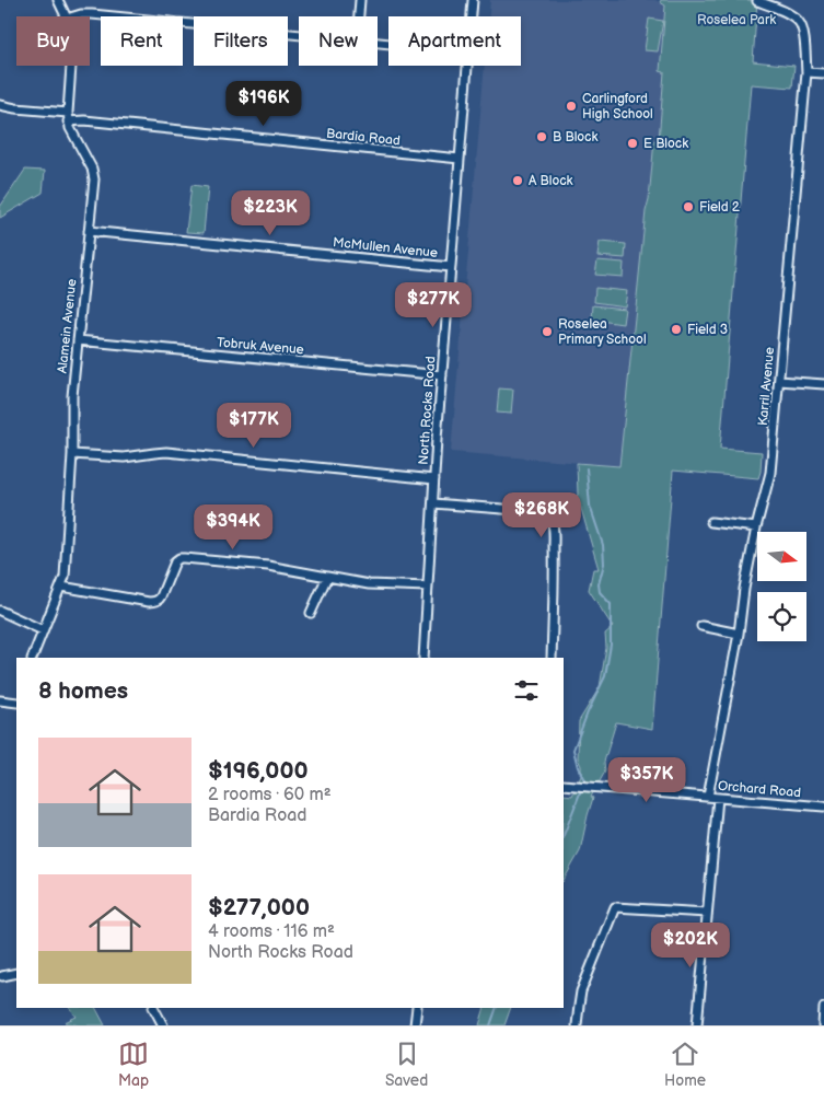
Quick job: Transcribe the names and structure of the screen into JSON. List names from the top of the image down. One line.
{"streets":{"street":["Bardia Road","McMullen Avenue","Alamein Avenue","Tobruk Avenue","Karril Avenue","North Rocks Road","Orchard Road"]},"crossings":[["Bardia Road","Alamein Avenue"],["Bardia Road","North Rocks Road"],["McMullen Avenue","Alamein Avenue"],["McMullen Avenue","North Rocks Road"],["Alamein Avenue","Tobruk Avenue"],["Tobruk Avenue","North Rocks Road"],["Karril Avenue","Orchard Road"]],"parks":["Roselea Park"],"places":["Carlingford High School","B Block","E Block","A Block","Field 2","Field 3","Roselea Primary School"],"north":"right","page":{"chip":["Buy","Rent","Filters","New","Apartment"],"price":["$196K","$223K","$277K","$177K","$268K","$394K","$357K","$202K"],"heading":"8 homes","list":[{"name":"$196,000","note":"2 rooms · 60 m² · Bardia Road"},{"name":"$277,000","note":"4 rooms · 116 m² · North Rocks Road"}],"tabs":["Map","Saved","Home"]}}
